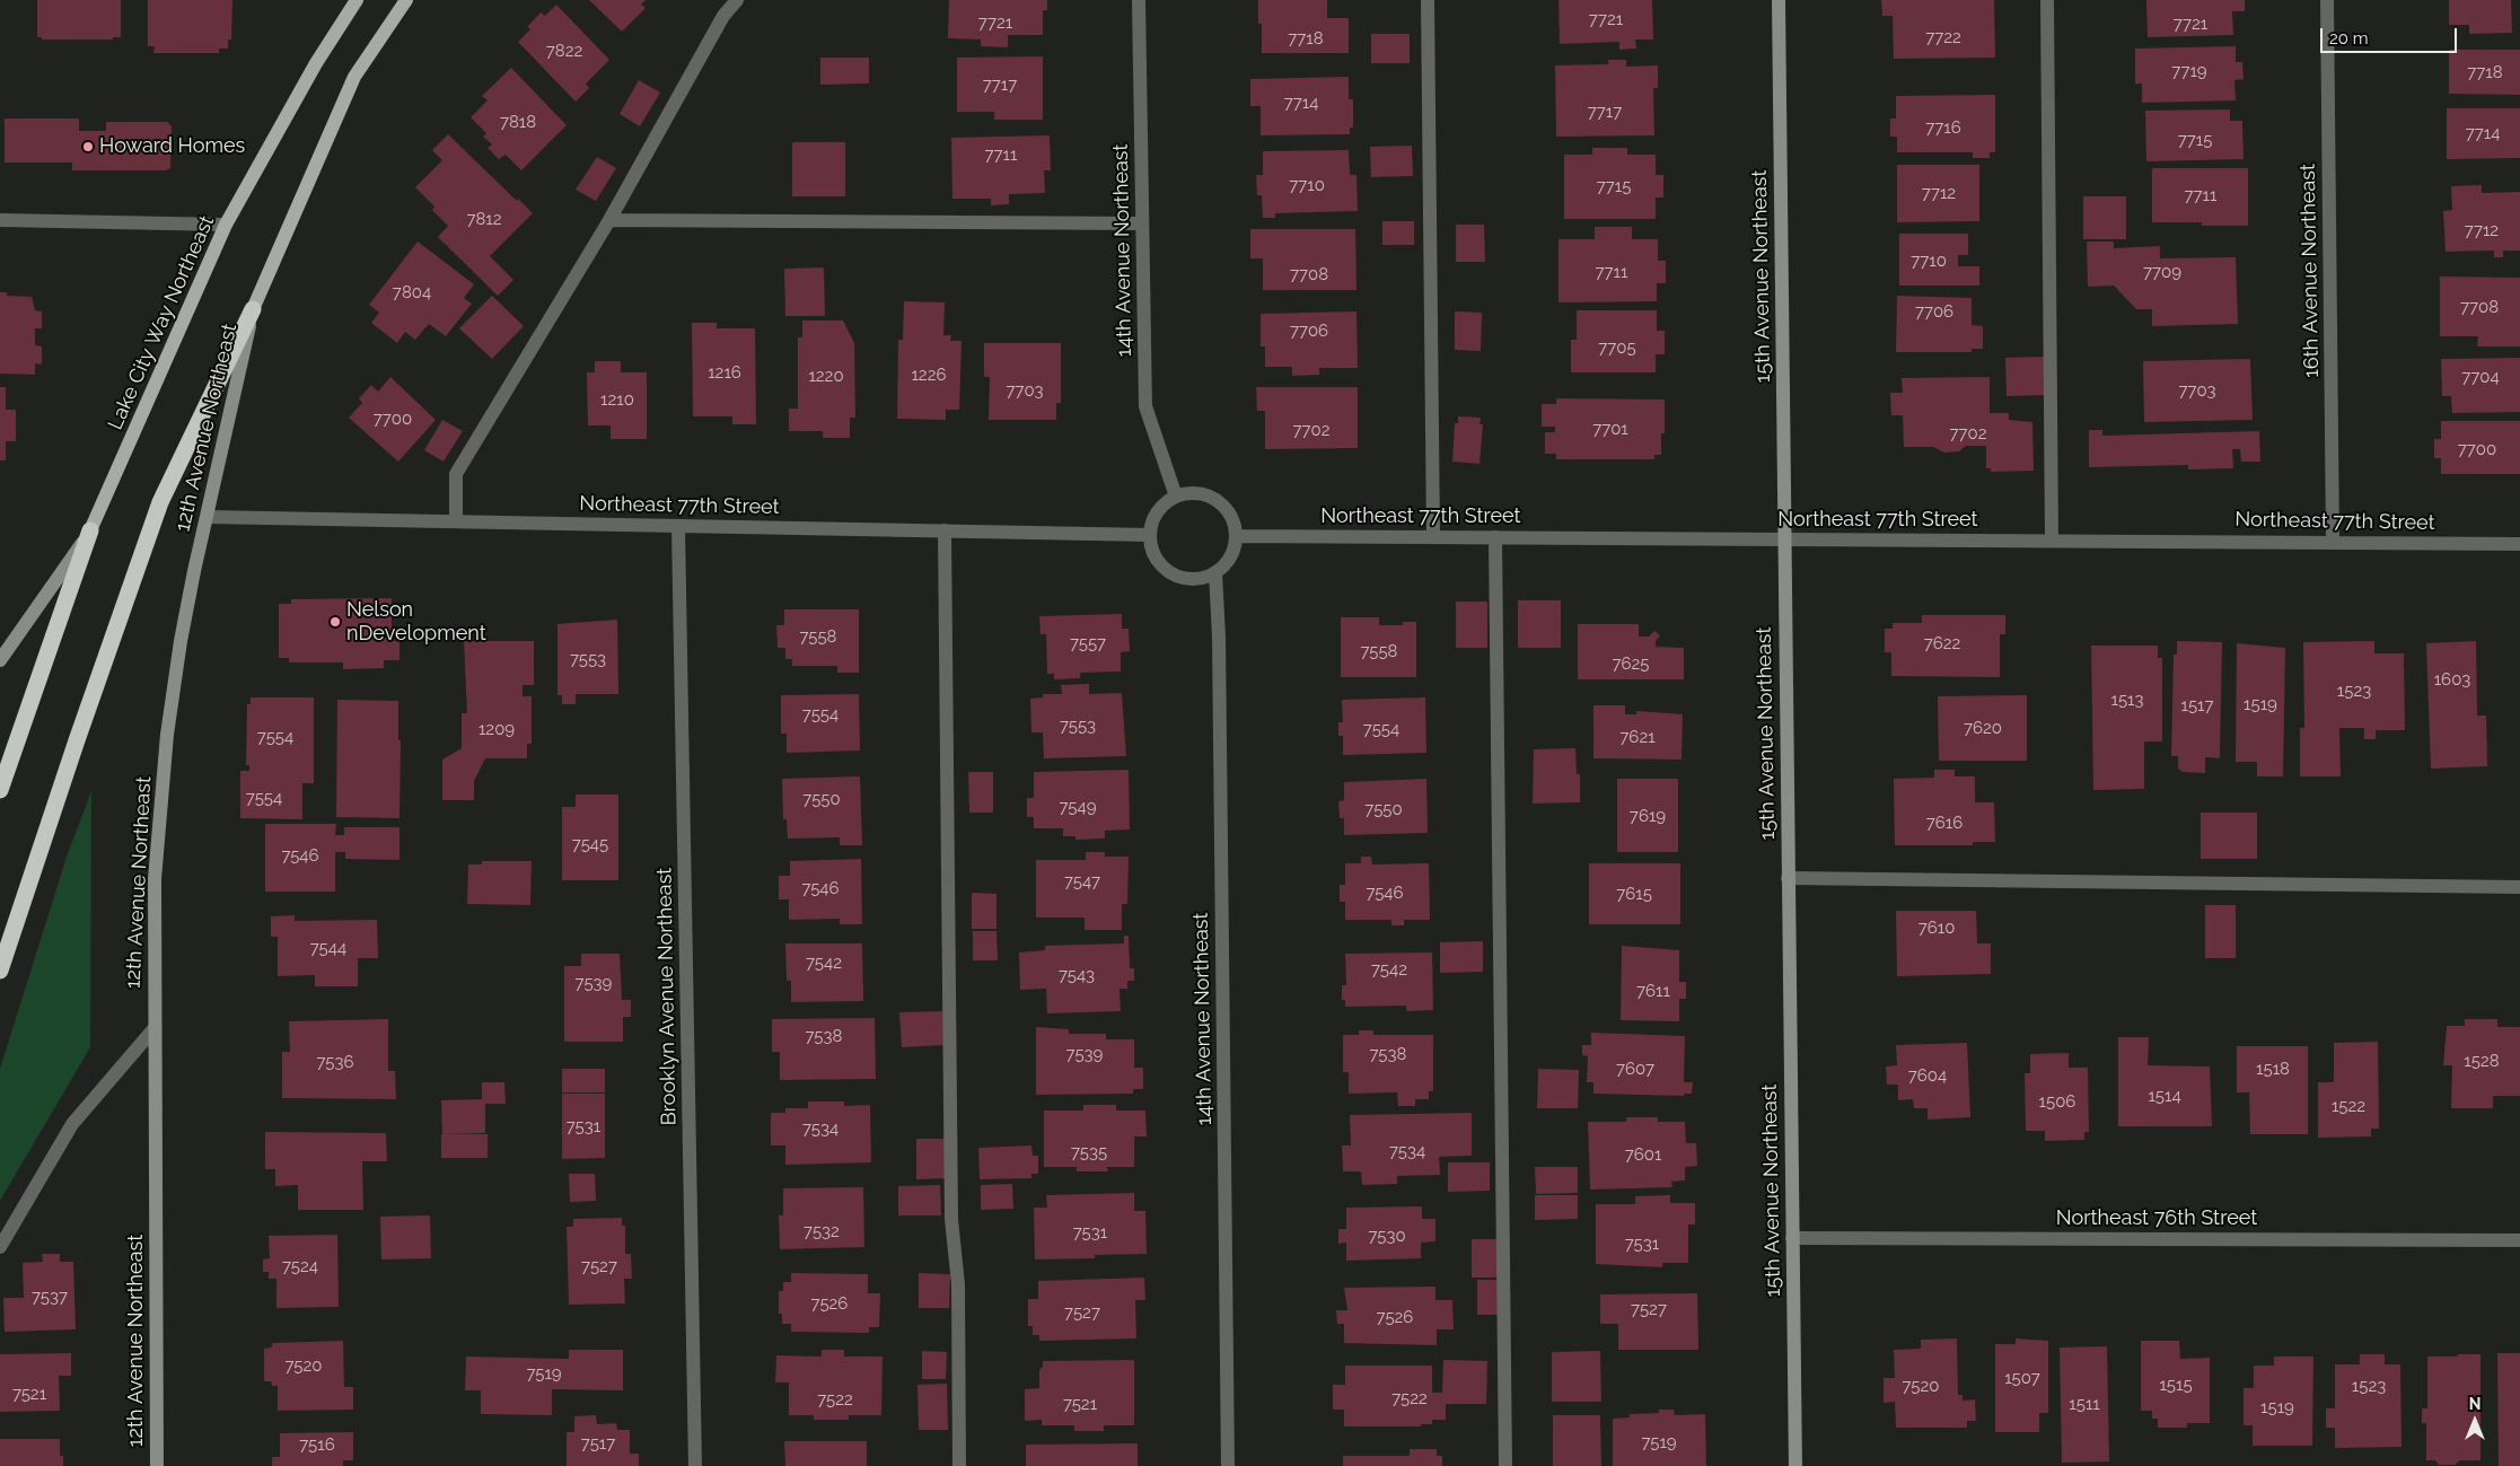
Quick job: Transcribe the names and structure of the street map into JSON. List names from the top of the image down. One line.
{"streets":{"main road":["15th Avenue Northeast","Lake City Way Northeast","12th Avenue Northeast"],"street":["14th Avenue Northeast","16th Avenue Northeast","Northeast 77th Street","Brooklyn Avenue Northeast","Northeast 76th Street"]},"crossings":[["14th Avenue Northeast","Northeast 77th Street"],["16th Avenue Northeast","Northeast 77th Street"],["15th Avenue Northeast","Northeast 77th Street"],["15th Avenue Northeast","Northeast 76th Street"],["12th Avenue Northeast","Northeast 77th Street"],["Northeast 77th Street","Brooklyn Avenue Northeast"]],"places":["Howard Homes","Nelson nDevelopment"],"house_numbers":["7721","7721","7721","7722","7718","7822","7719","7718","7717","7714","7717","7818","7716","7714","7715","7711","7710","7715","7712","7711","7812","7712","7710","7711","7709","7708","7804","7708","7706","7706","7705","1216","1226","1220","7704","7703","7703","1210","7700","7701","7702","7702","7700","7558","7557","7622","7558","7553","7625","1603","1523","1513","1519","1517","7554","7553","7620","1209","7554","7554","7621","7554","7550","7549","7550","7619","7616","7545","7546","7547","7546","7546","7615","7610","7544","7542","7542","7543","7539","7611","7538","7539","7538","1528","7536","7607","1518","7604","1514","1506","1522","7531","7534","7534","7535","7601","7532","7531","7530","7531","7524","7527","7537","7526","7527","7527","7526","7520","7519","1507","1515","7520","1523","7521","7522","7522","7521","1511","1519","7519","7517","7516"],"scale_bar":"20 m","north":"top"}
